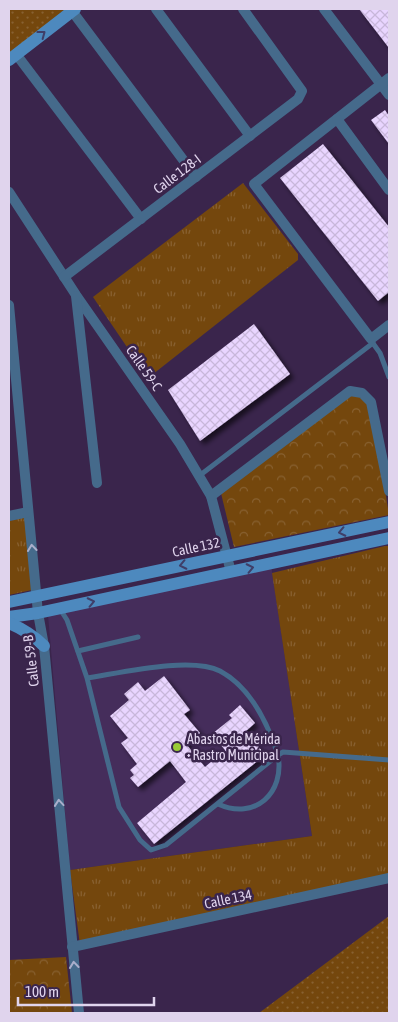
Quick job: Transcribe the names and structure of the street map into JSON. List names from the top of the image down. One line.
{"streets":{"street":["Calle 128-I","Calle 59-C","Calle 132","Calle 59-B","Calle 134"]},"crossings":[["Calle 128-I","Calle 59-C"],["Calle 59-C","Calle 132"],["Calle 132","Calle 59-B"],["Calle 59-B","Calle 134"]],"one_way":["Calle 59-B"],"places":["Abastos de Mérida - Rastro Municipal"],"scale_bar":"100 m"}
